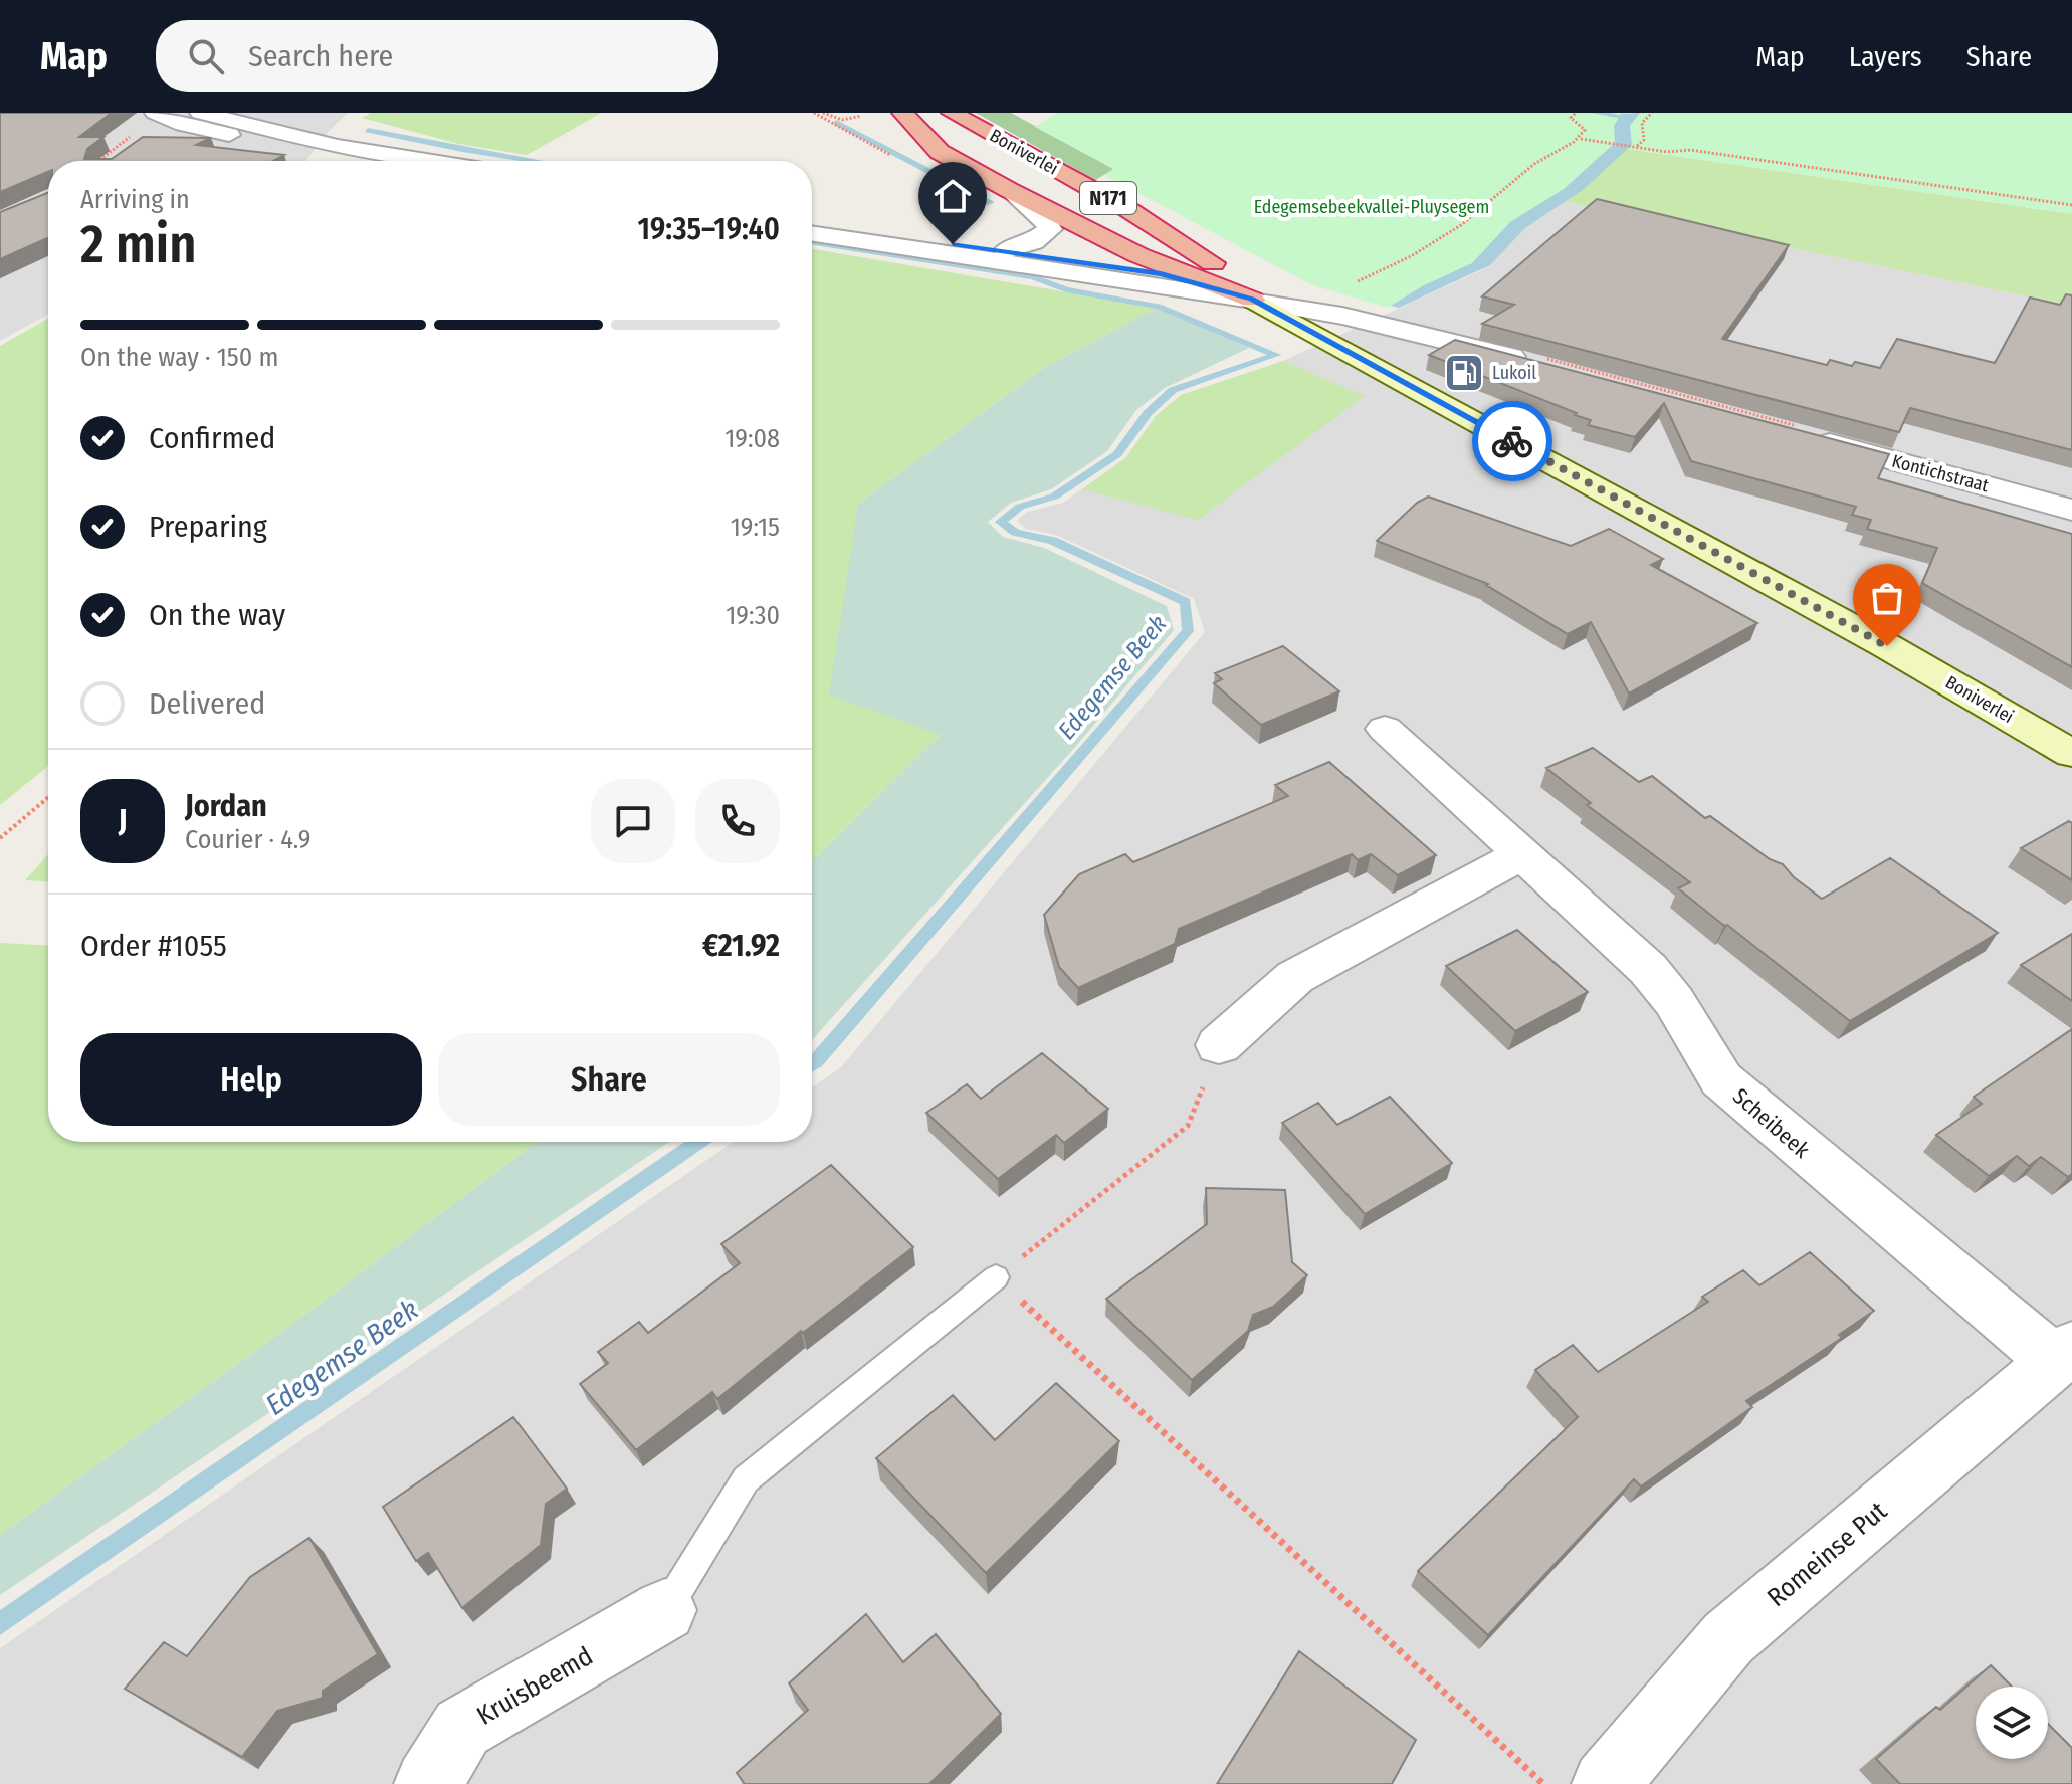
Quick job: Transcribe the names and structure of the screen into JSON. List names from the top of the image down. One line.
{"streets":{"highway":["Boniverlei","N171"],"street":["Kontichstraat","Scheibeek","Romeinse Put","Kruisbeemd"]},"crossings":[["Scheibeek","Romeinse Put"]],"water":["Edegemse Beek"],"parks":["Edegemsebeekvallei-Pluysegem"],"places":{"fuel station":["Lukoil"]},"page":{"header":"Map","search":"Search here","nav":["Map","Layers","Share"],"heading":["2 min","Arriving in","19:35–19:40"],"panel":["Jordan","Courier · 4.9","Order #1055","€21.92"],"bar":"On the way · 150 m","list":[["Confirmed","19:08"],["Preparing","19:15"],["On the way","19:30"],"Delivered"],"round":"J","buttons":["Help","Share"]}}
